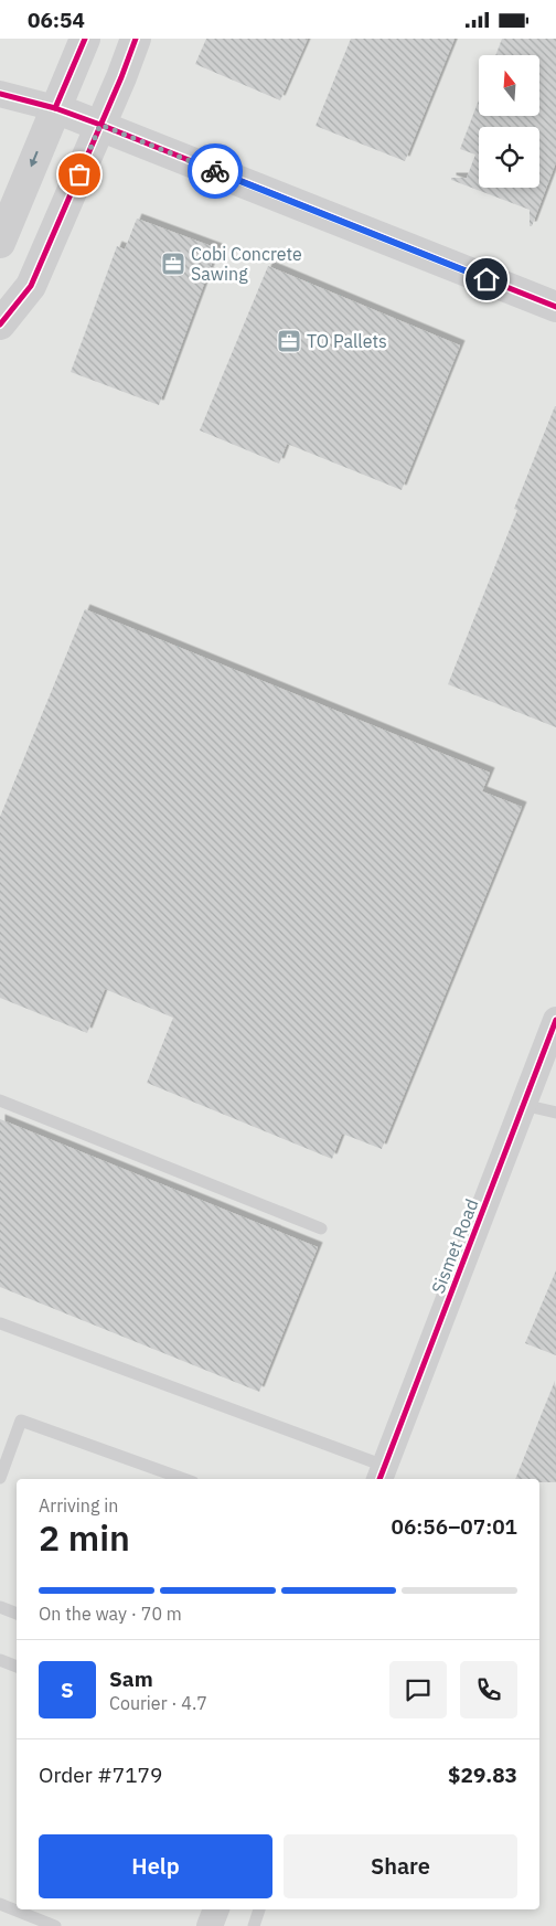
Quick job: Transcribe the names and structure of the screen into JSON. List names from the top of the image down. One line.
{"streets":{"street":["Sismet Road"]},"places":{"office":["Cobi Concrete Sawing","TO Pallets"]},"north":"top","page":{"status":"06:54","heading":["2 min","Arriving in","06:56–07:01"],"panel":["Sam","Courier · 4.7","Order #7179","$29.83"],"bar":"On the way · 70 m","round":"S","buttons":["Help","Share"]}}
